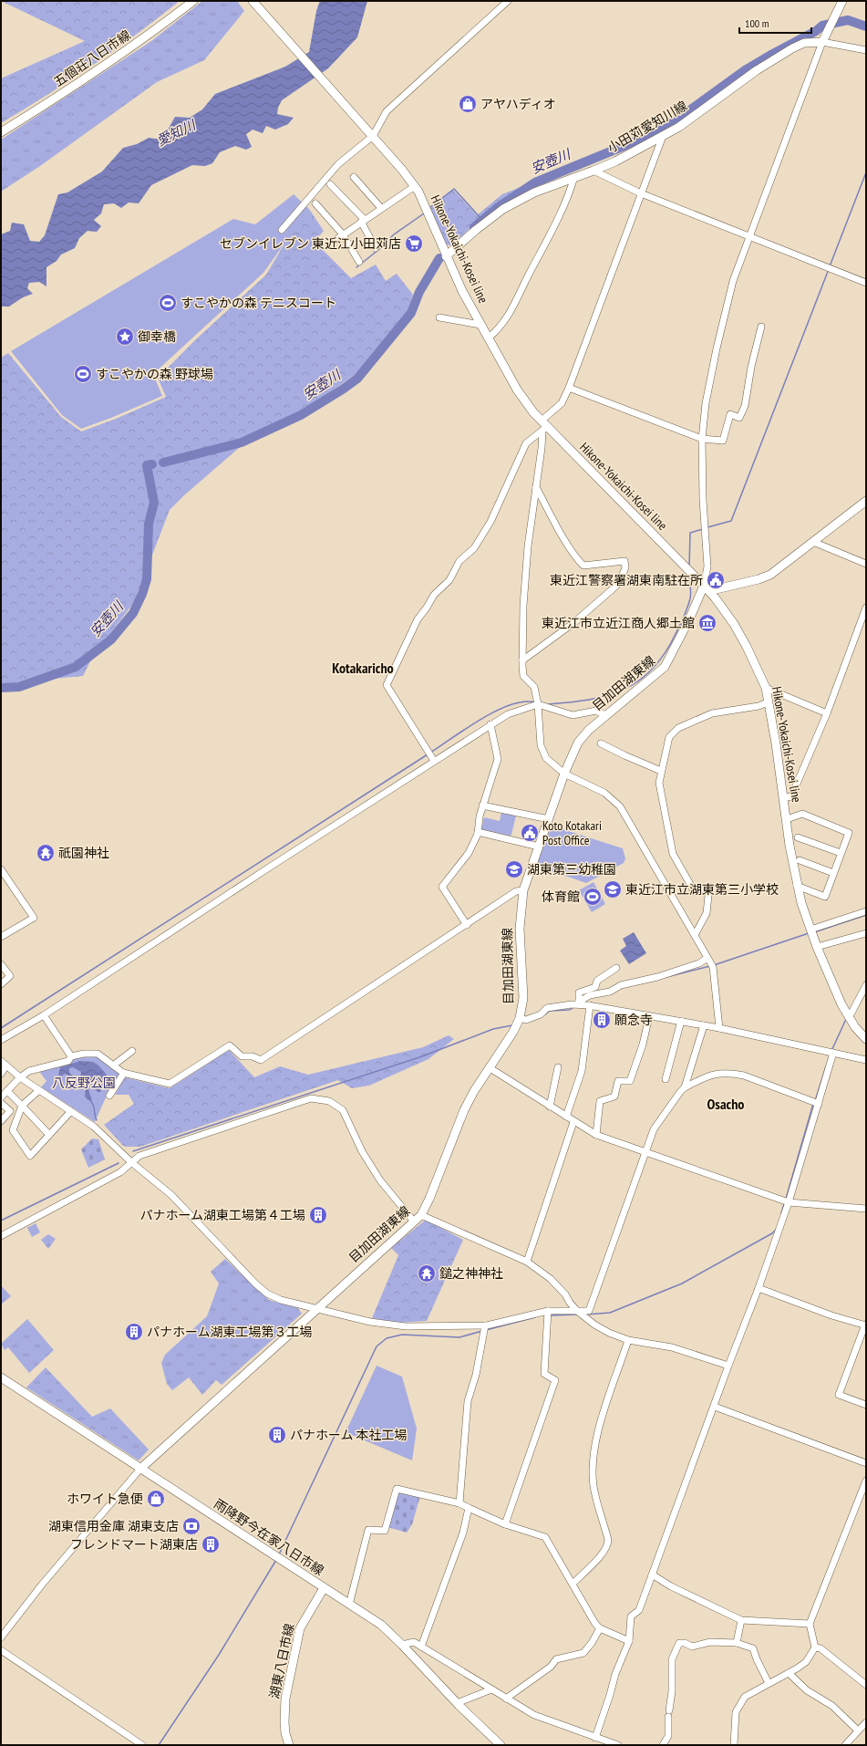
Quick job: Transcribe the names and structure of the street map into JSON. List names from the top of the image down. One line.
{"streets":{"main road":["五個荘八日市線","小田苅愛知川線","Hikone-Yokaichi-Kosei line","目加田湖東線","雨降野今在家八日市線","湖東八日市線"]},"crossings":[["小田苅愛知川線","Hikone-Yokaichi-Kosei line"],["Hikone-Yokaichi-Kosei line","目加田湖東線"],["目加田湖東線","雨降野今在家八日市線"],["雨降野今在家八日市線","湖東八日市線"]],"districts":["Kotakaricho","Osacho"],"water":["愛知川","安壺川"],"parks":["八反野公園"],"places":{"shop":["アヤハディオ","ホワイト急便"],"supermarket":["セブンイレブン 東近江小田苅店"],"sports":["すこやかの森 テニスコート","すこやかの森 野球場","体育館"],"place":["御幸橋"],"public building":["東近江警察署湖東南駐在所","Koto Kotakari Post Office"],"museum":["東近江市立近江商人郷土館"],"temple":["祇園神社","鎚之神神社"],"school or university":["湖東第三幼稚園","東近江市立湖東第三小学校"],"building":["願念寺","パナホーム湖東工場第４工場","パナホーム湖東工場第３工場","パナホーム 本社工場","フレンドマート湖東店"],"bank":["湖東信用金庫 湖東支店"]},"scale_bar":"100 m"}
